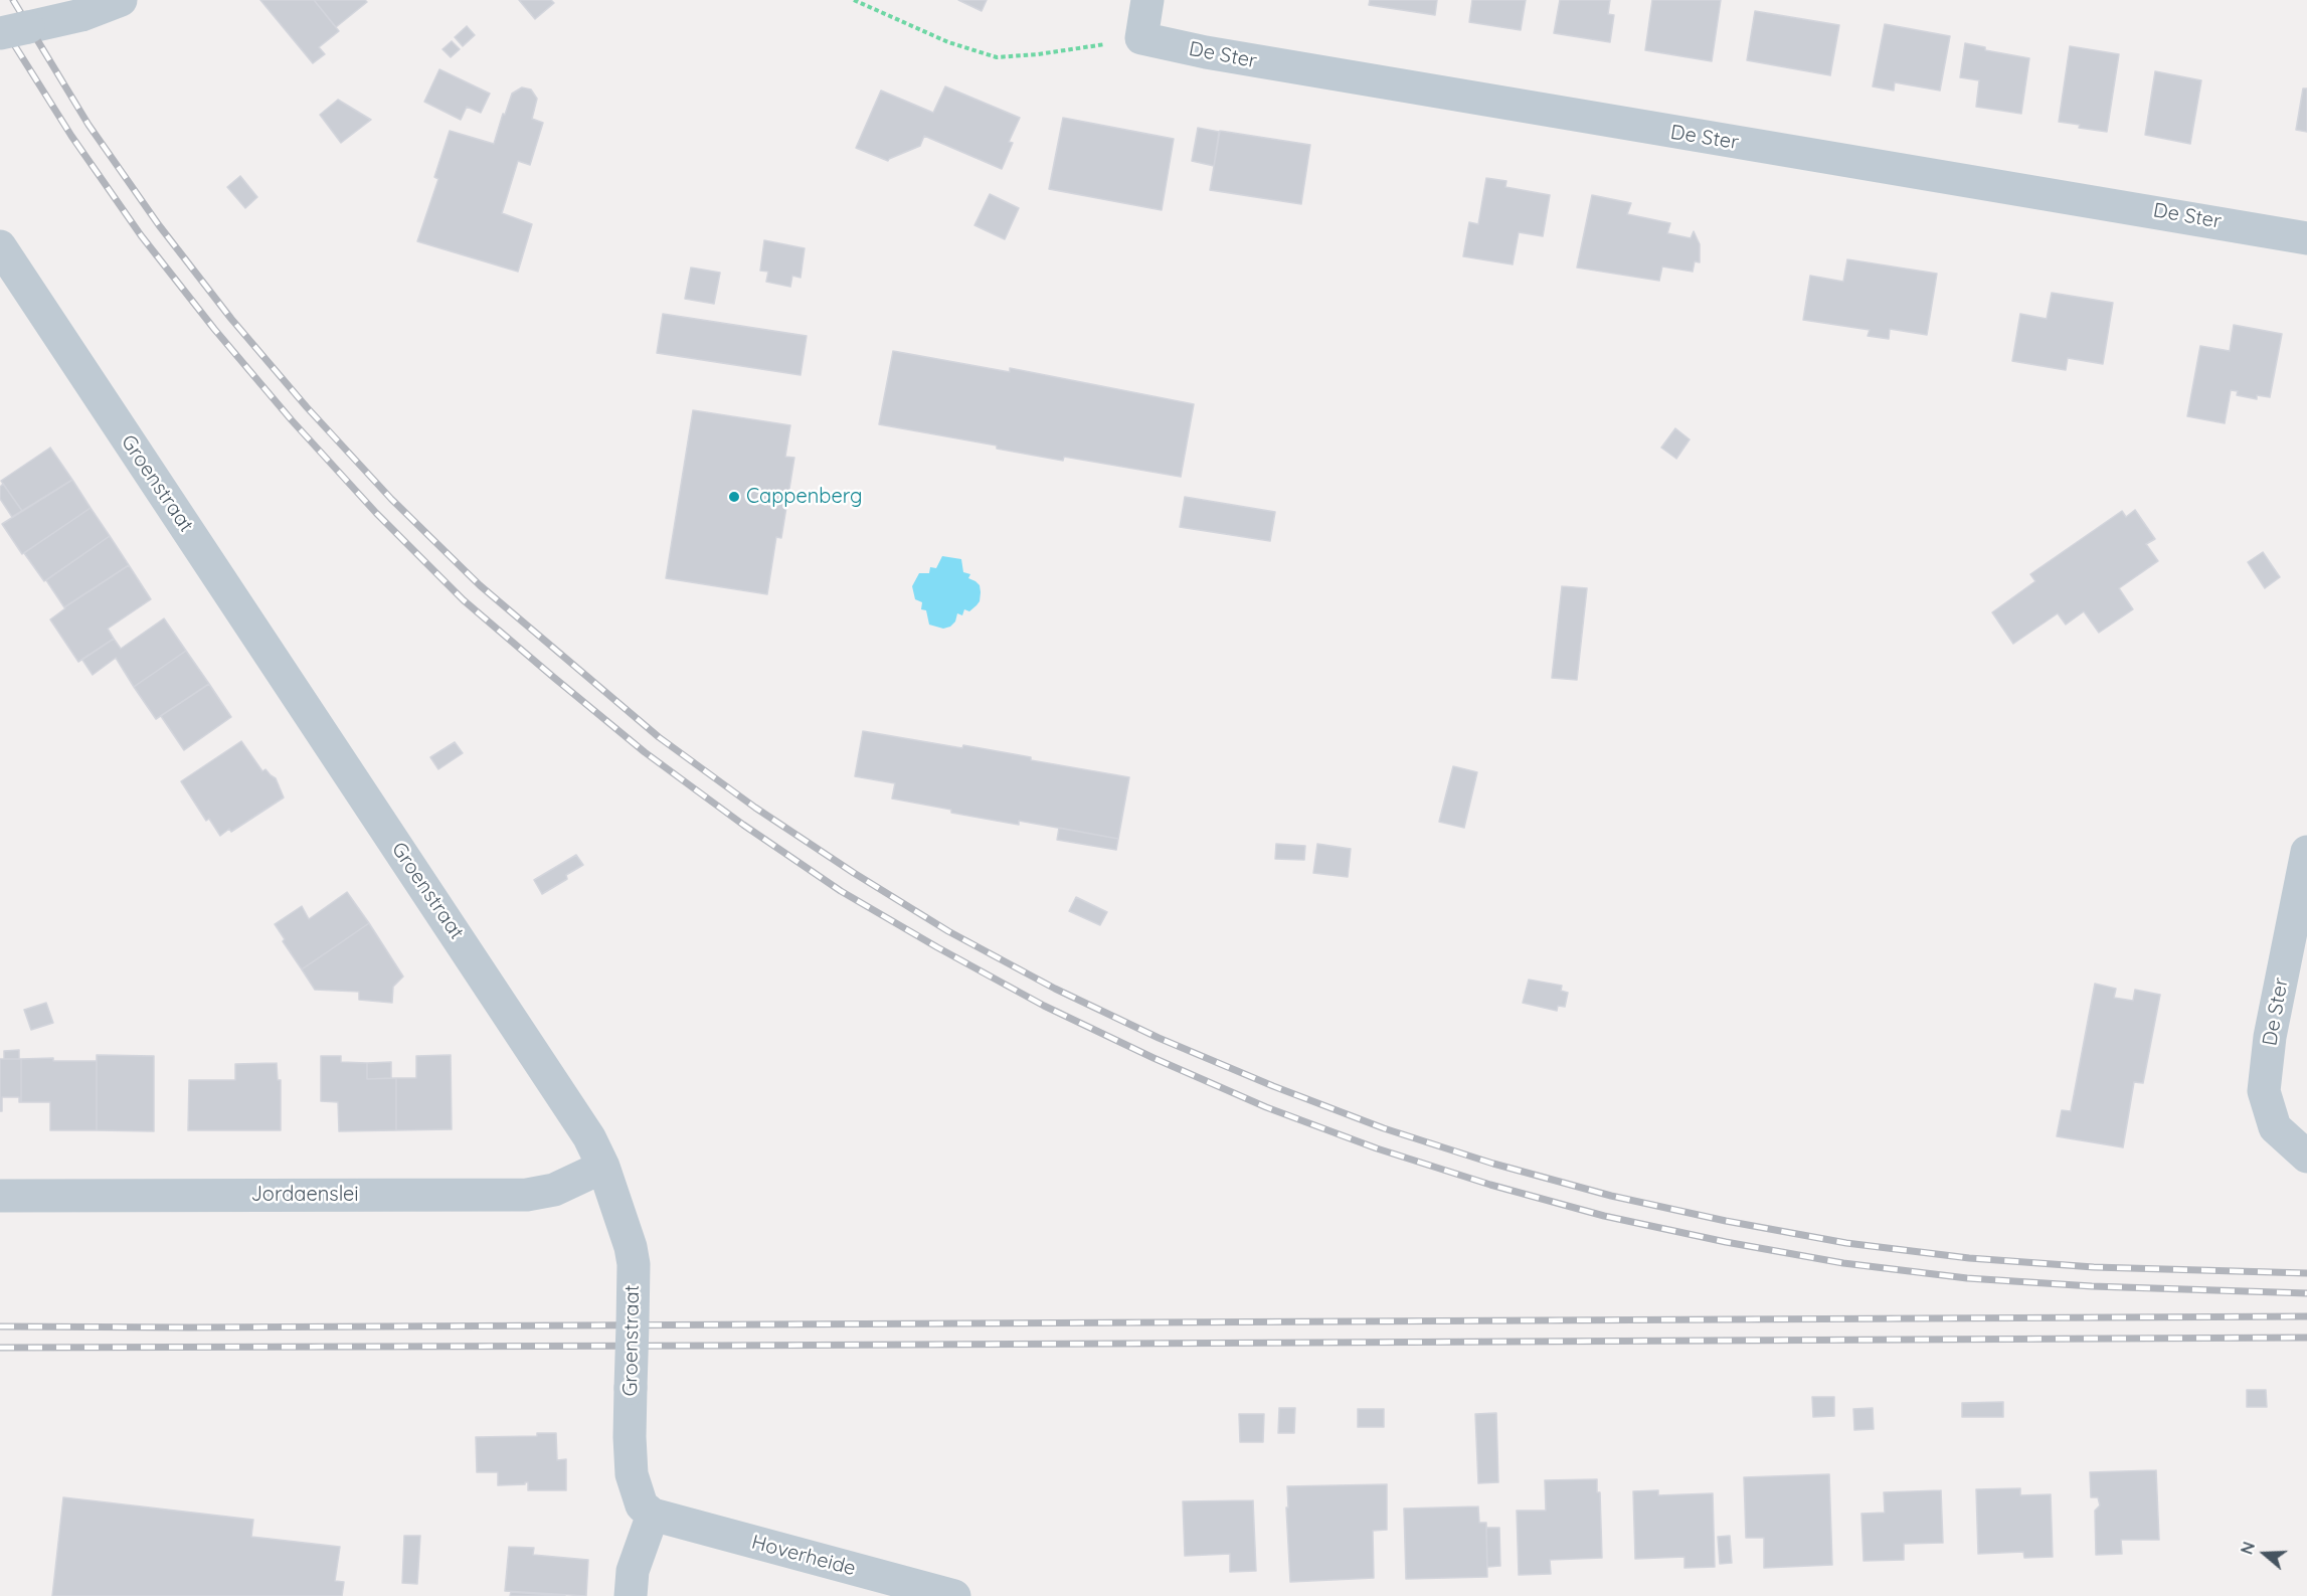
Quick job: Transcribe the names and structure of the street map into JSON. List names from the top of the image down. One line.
{"streets":{"street":["De Ster","Groenstraat","Jordaenslei","Hoverheide"]},"crossings":[["Groenstraat","Jordaenslei"],["Groenstraat","Hoverheide"]],"places":["Cappenberg"],"north":"left"}
